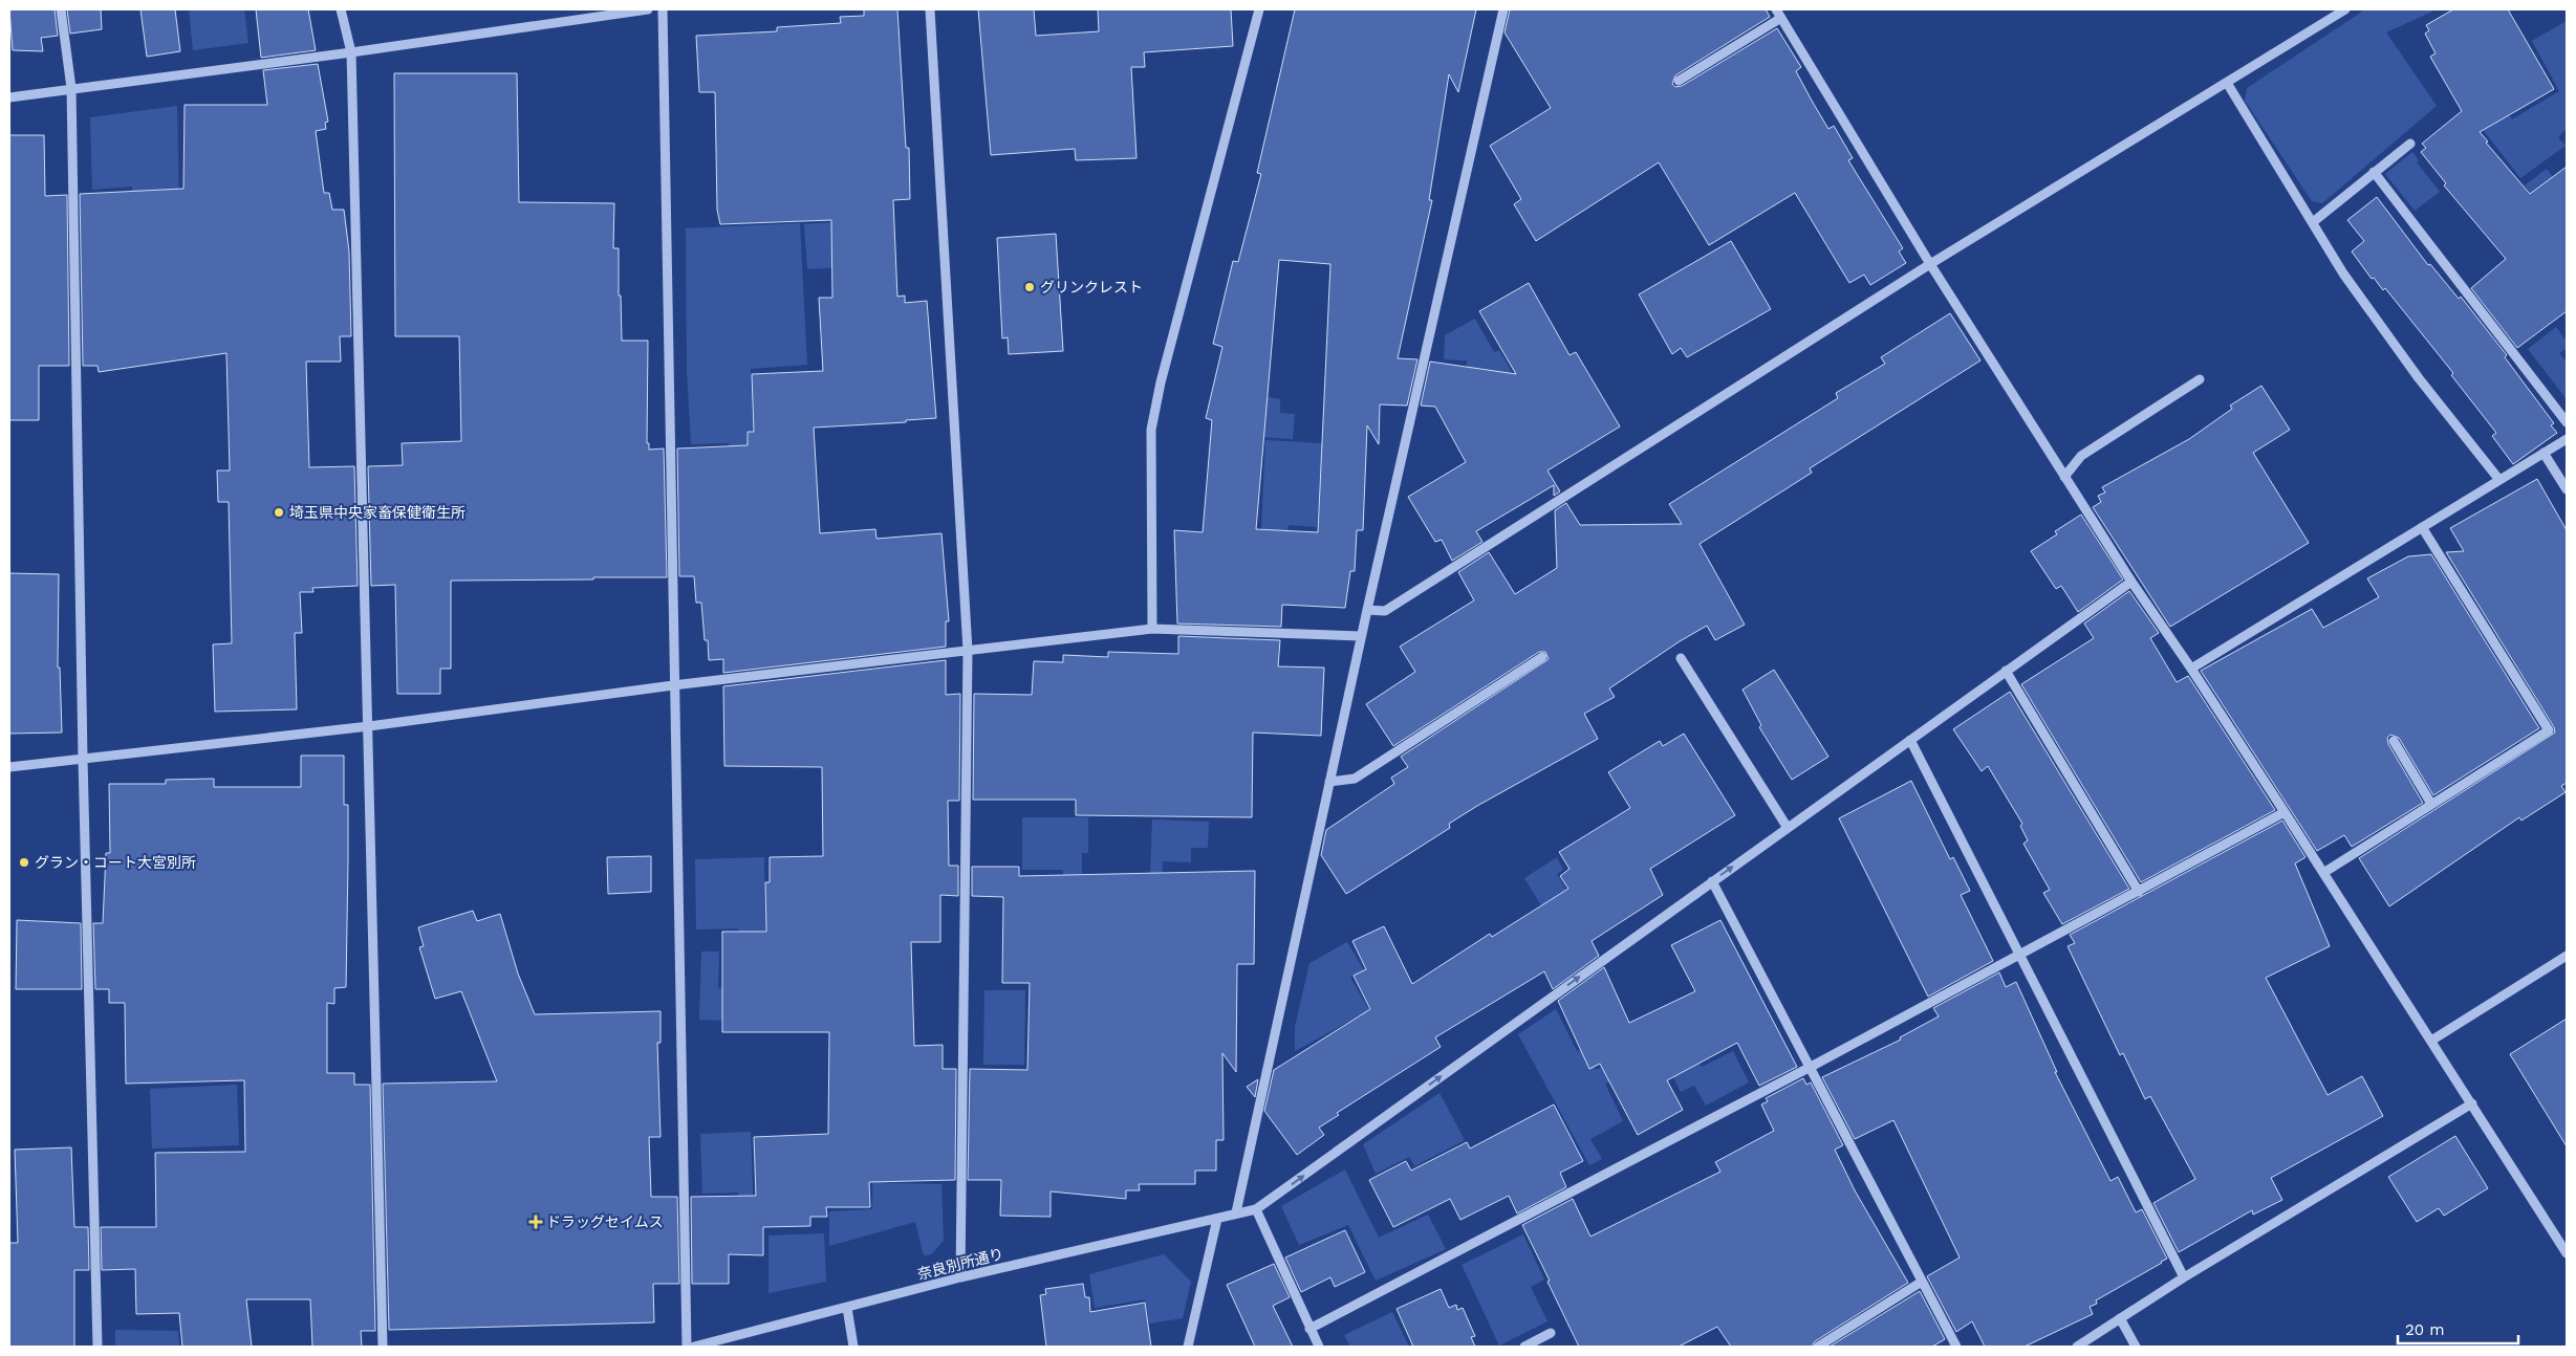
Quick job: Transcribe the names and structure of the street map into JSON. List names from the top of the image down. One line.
{"streets":{"street":["奈良別所通り"]},"places":{"other":["グリンクレスト","埼玉県中央家畜保健衛生所","グラン・コート大宮別所"],"health":["ドラッグセイムス"]},"scale_bar":"20 m"}
